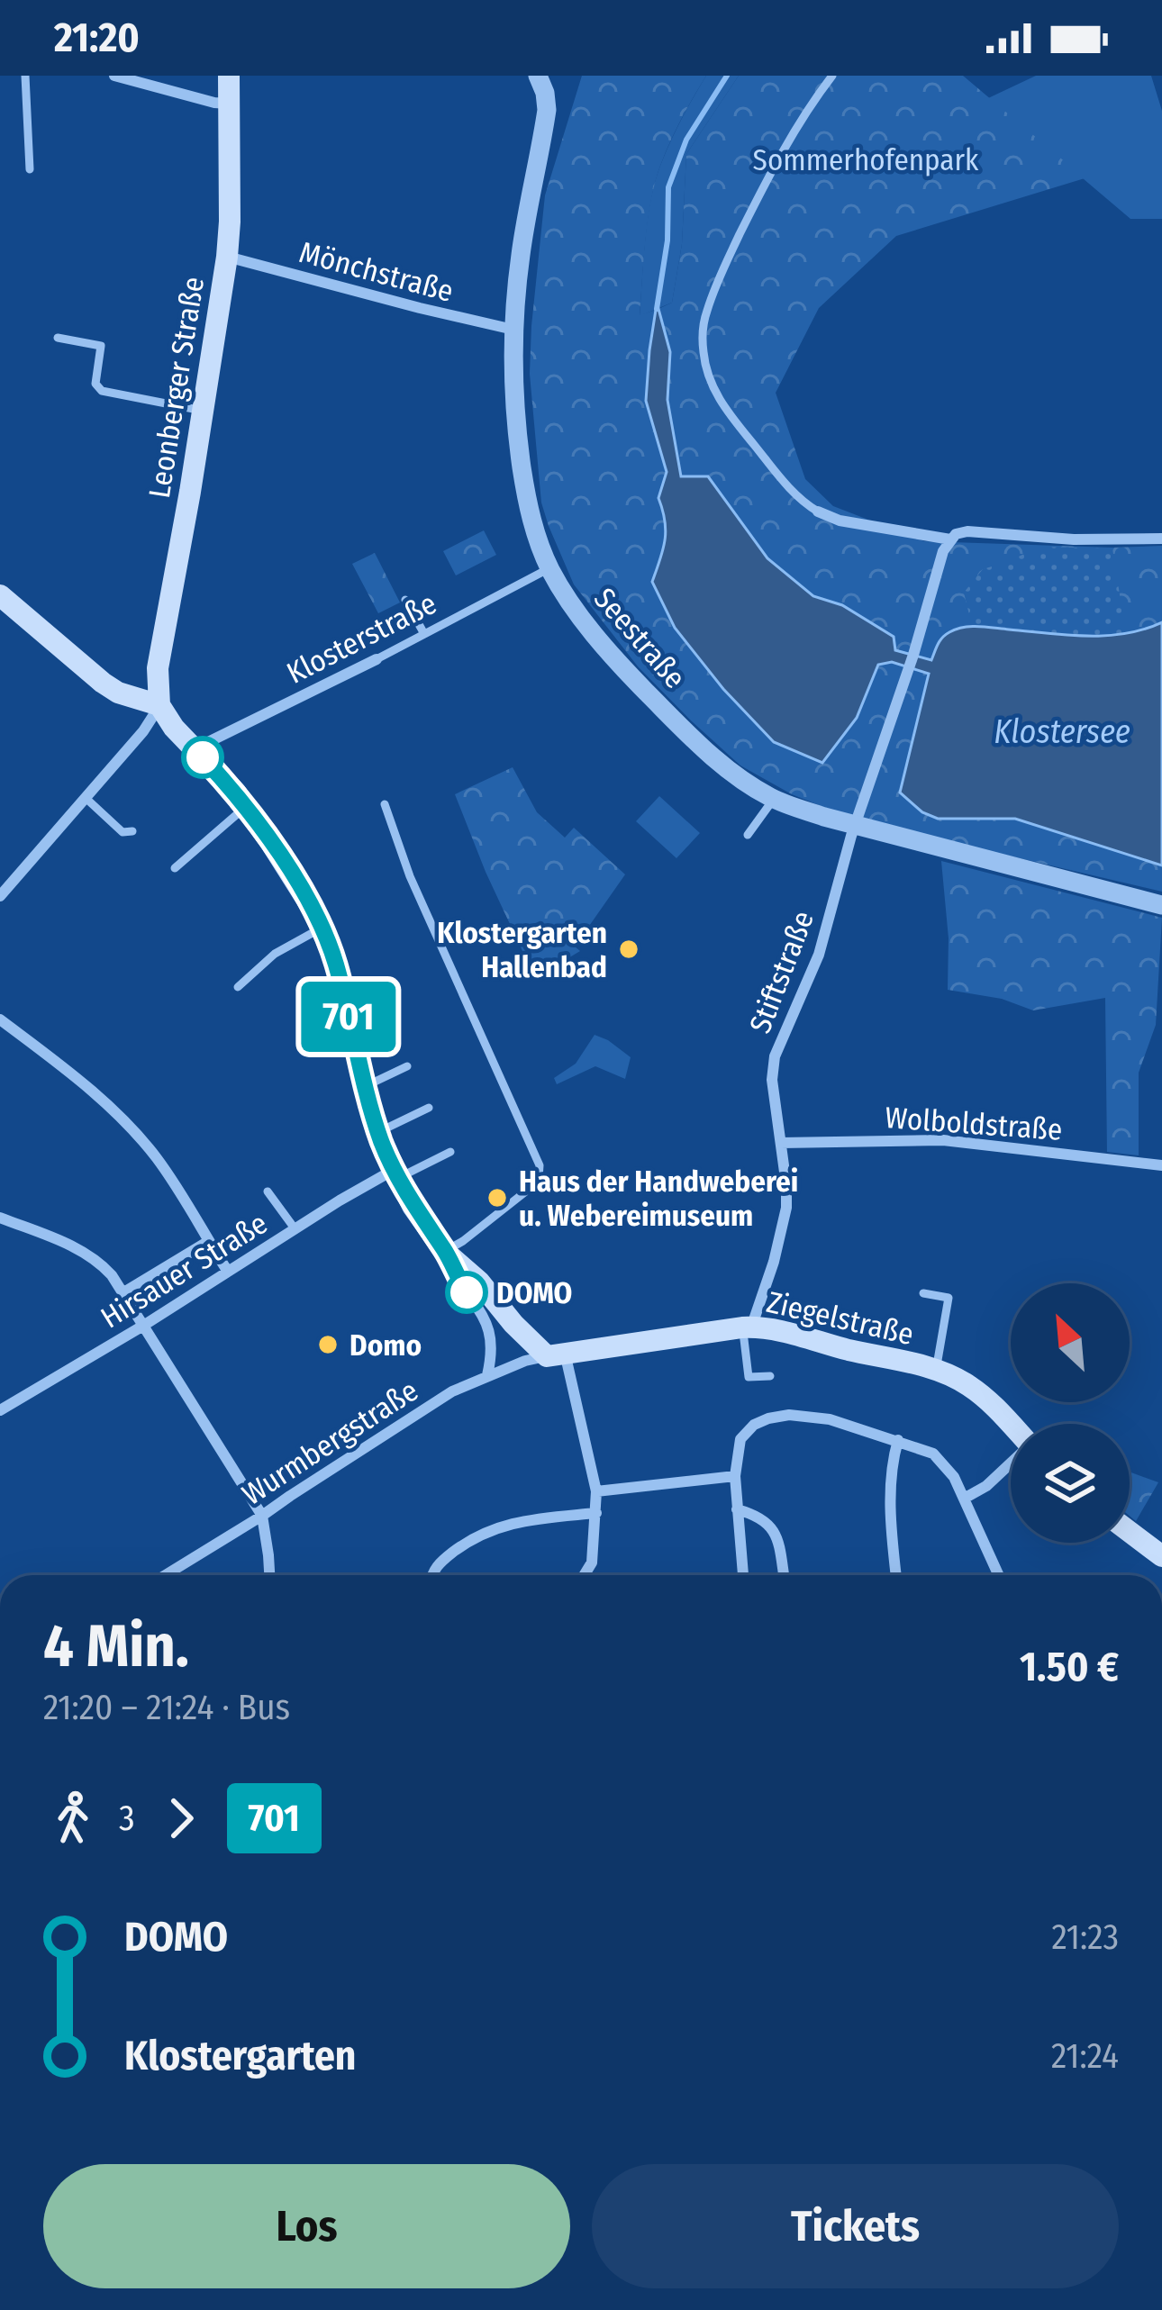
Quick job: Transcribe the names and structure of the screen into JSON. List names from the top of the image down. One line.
{"streets":{"main road":["Leonberger Straße","Ziegelstraße"],"street":["Mönchstraße","Klosterstraße","Seestraße","Stiftstraße","Wolboldstraße","Hirsauer Straße","Wurmbergstraße"]},"crossings":[["Mönchstraße","Leonberger Straße"],["Mönchstraße","Seestraße"],["Klosterstraße","Seestraße"],["Seestraße","Stiftstraße"],["Stiftstraße","Wolboldstraße"],["Stiftstraße","Ziegelstraße"],["Ziegelstraße","Wurmbergstraße"]],"water":["Klostersee"],"parks":["Sommerhofenpark"],"places":["Klostergarten Hallenbad","Haus der Handweberei u. Webereimuseum","DOMO","Domo"],"lines":["bus line 701"],"north":"top left","page":{"status":"21:20","on_map":"701","heading":["4 Min.","21:20 – 21:24 · Bus","1.50 €"],"legs":["3","701"],"list":[{"name":"DOMO","value":"21:23"},{"name":"Klostergarten","value":"21:24"}],"buttons":["Los","Tickets"]}}
